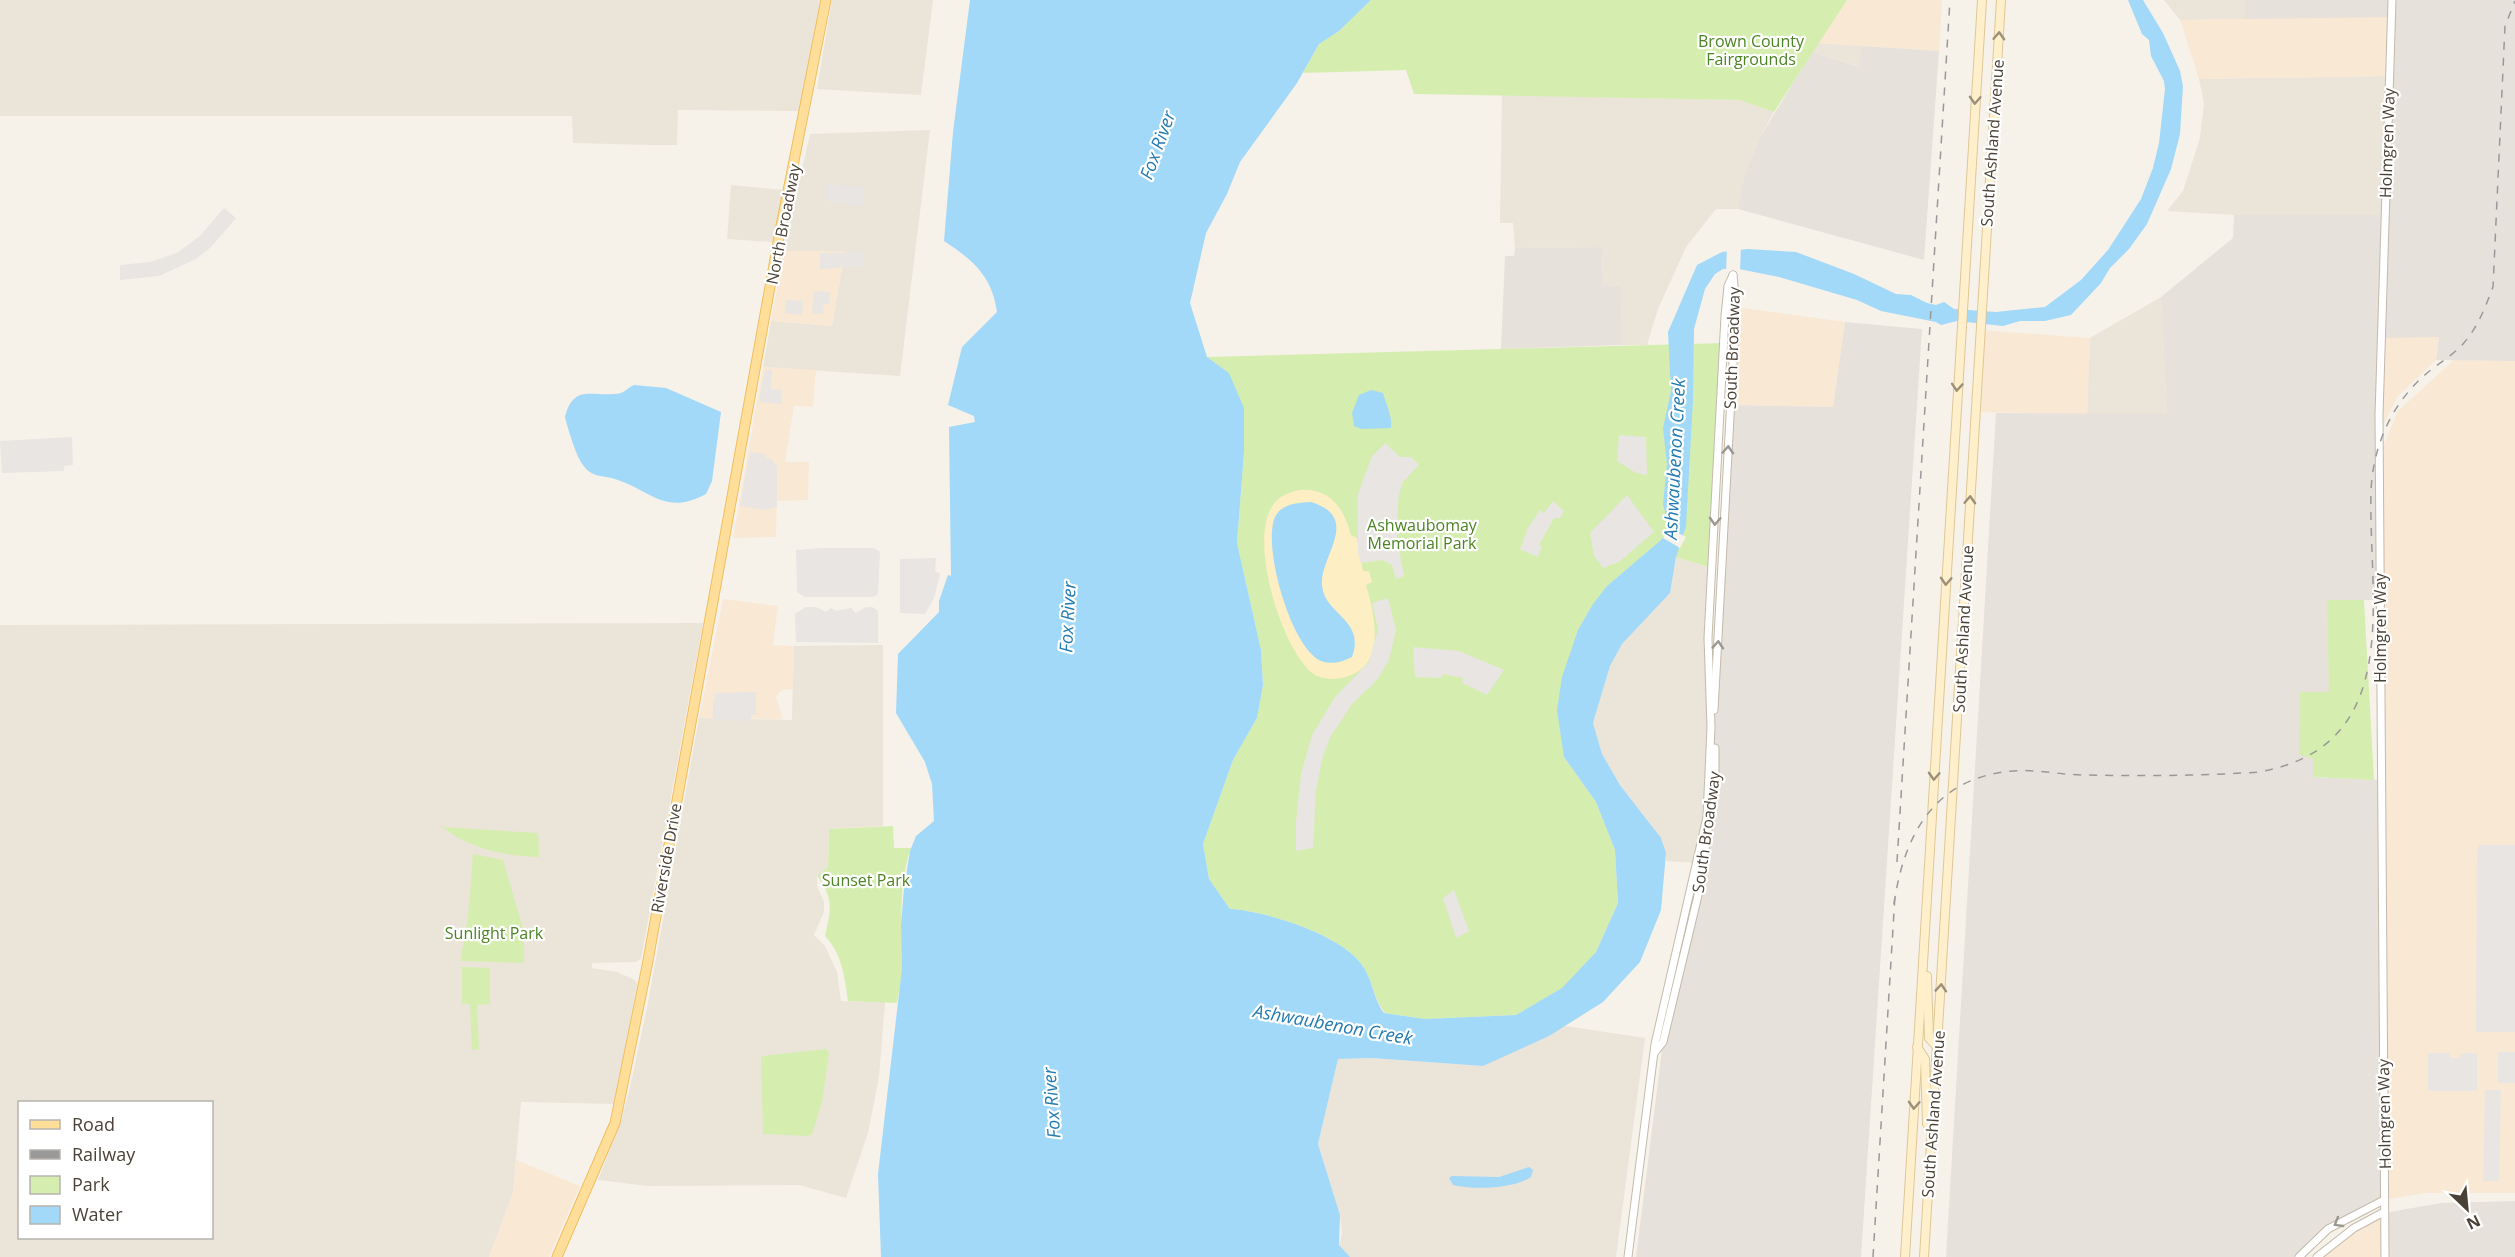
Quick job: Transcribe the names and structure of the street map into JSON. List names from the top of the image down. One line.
{"streets":{"main road":["South Ashland Avenue","North Broadway","Riverside Drive"],"street":["Holmgren Way","South Broadway"]},"crossings":[["North Broadway","Riverside Drive"]],"water":["Fox River","Ashwaubenon Creek"],"parks":["Brown County Fairgrounds","Ashwaubomay Memorial Park","Sunset Park","Sunlight Park"],"legend":["Road","Railway","Park","Water"],"north":"bottom right"}
